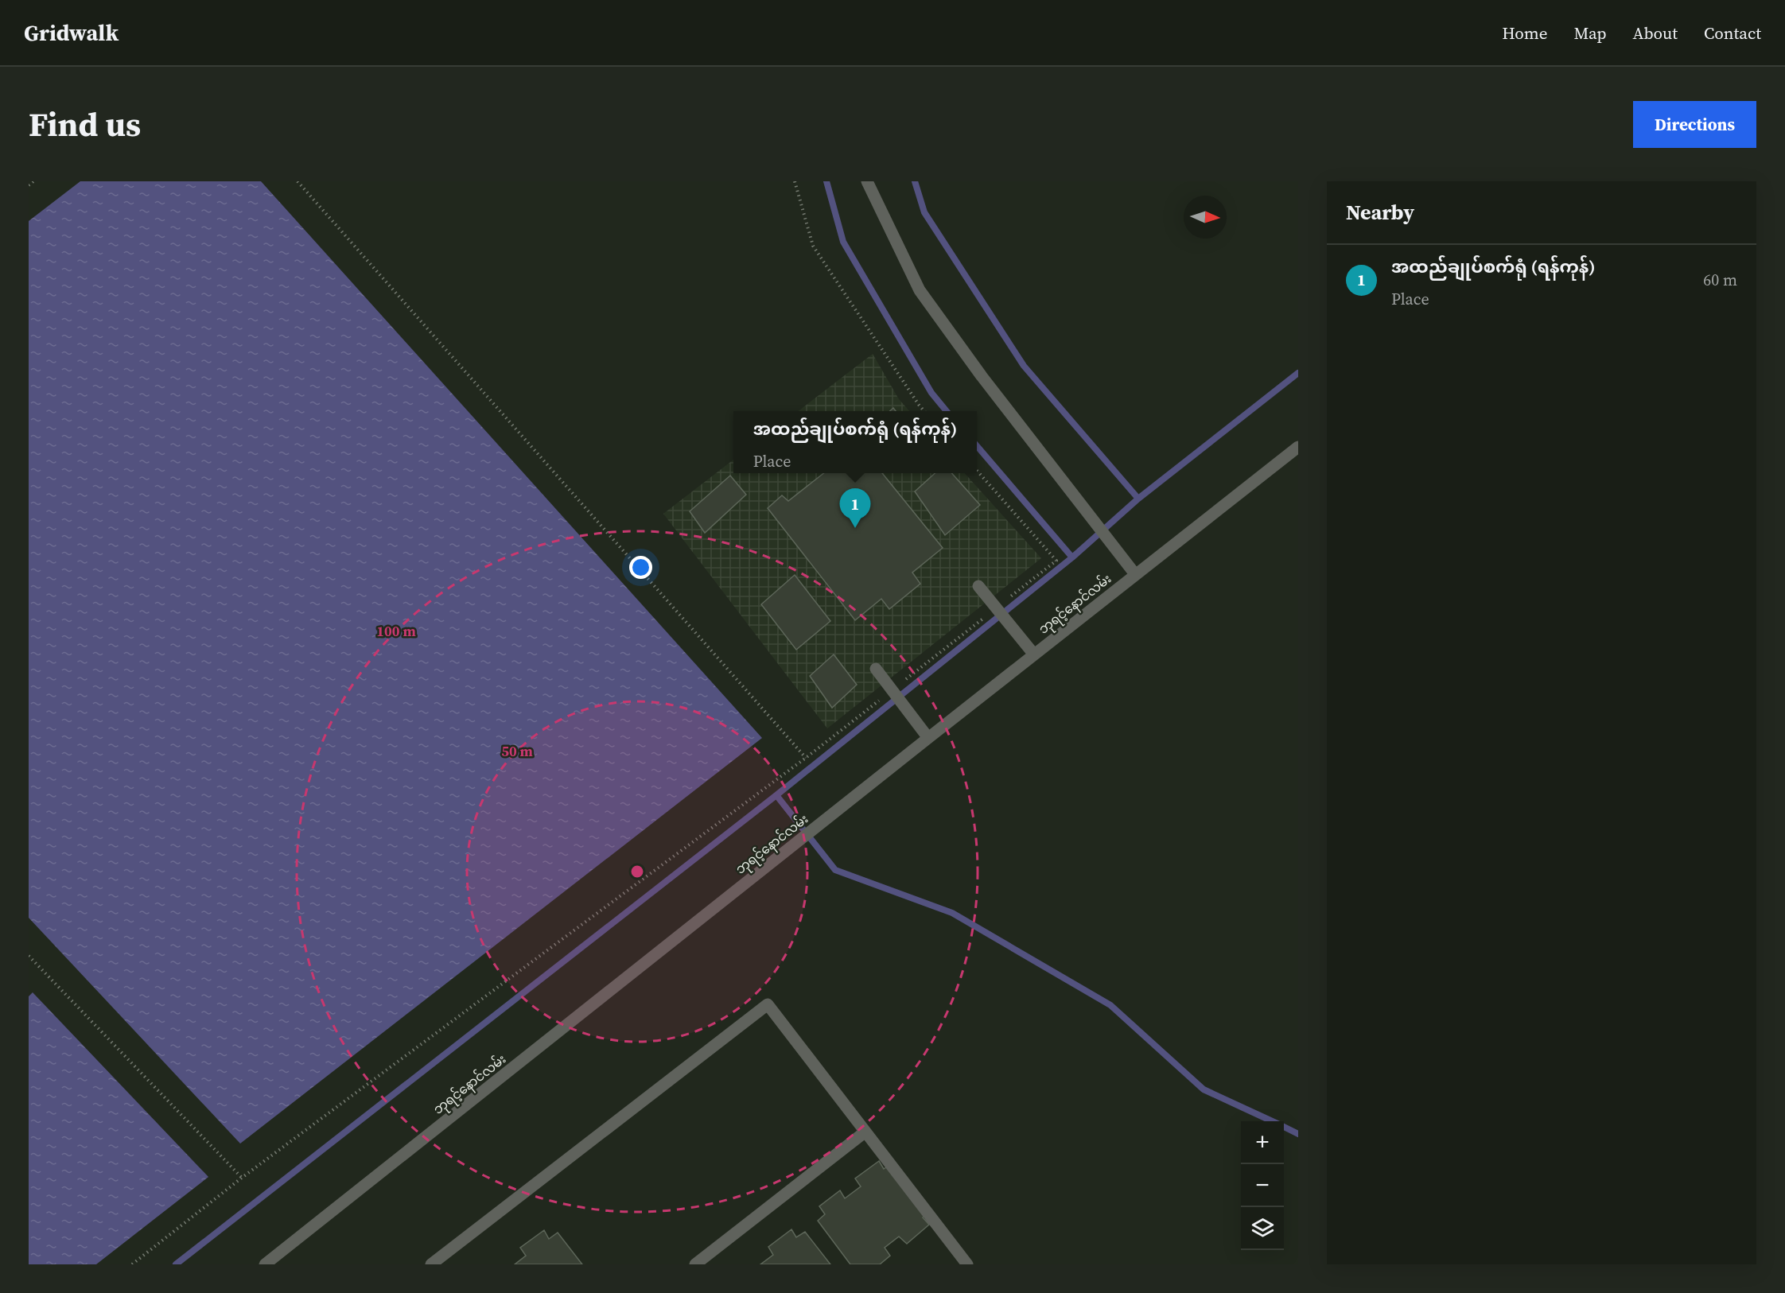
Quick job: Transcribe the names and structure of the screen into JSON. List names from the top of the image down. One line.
{"streets":{"street":["ဘုရင့်နောင်လမ်း"]},"north":"right","page":{"header":"Gridwalk","nav":["Home","Map","About","Contact"],"title":"Find us","buttons":"Directions","heading":"Nearby","list":[{"mark":"1","name":"အထည်ချုပ်စက်ရုံ (ရန်ကုန်)","note":"Place","value":"60 m"}],"popup":["အထည်ချုပ်စက်ရုံ (ရန်ကုန်)","Place"],"pins":"1","map_buttons":["+","−"]},"rings":["100 m","50 m"]}
